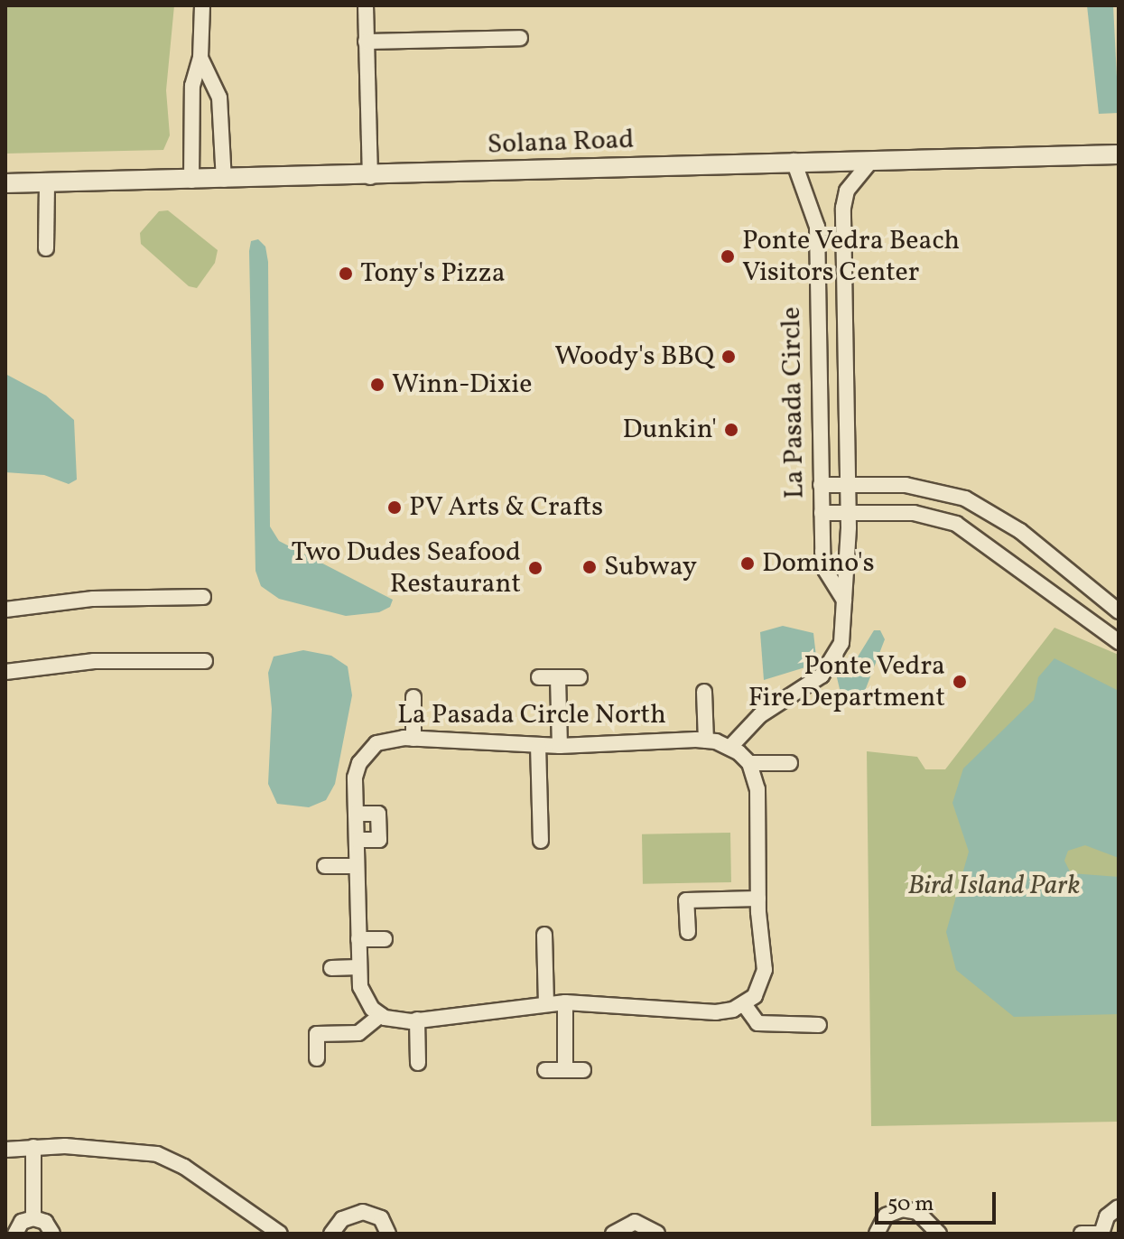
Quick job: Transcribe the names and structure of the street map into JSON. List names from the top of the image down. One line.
{"streets":{"street":["Solana Road","La Pasada Circle","La Pasada Circle North"]},"crossings":[["Solana Road","La Pasada Circle"],["La Pasada Circle","La Pasada Circle North"]],"parks":["Bird Island Park"],"places":["Ponte Vedra Beach Visitors Center","Tony's Pizza","Woody's BBQ","Winn-Dixie","Dunkin'","PV Arts & Crafts","Domino's","Subway","Two Dudes Seafood Restaurant","Ponte Vedra Fire Department"],"scale_bar":"50 m"}
